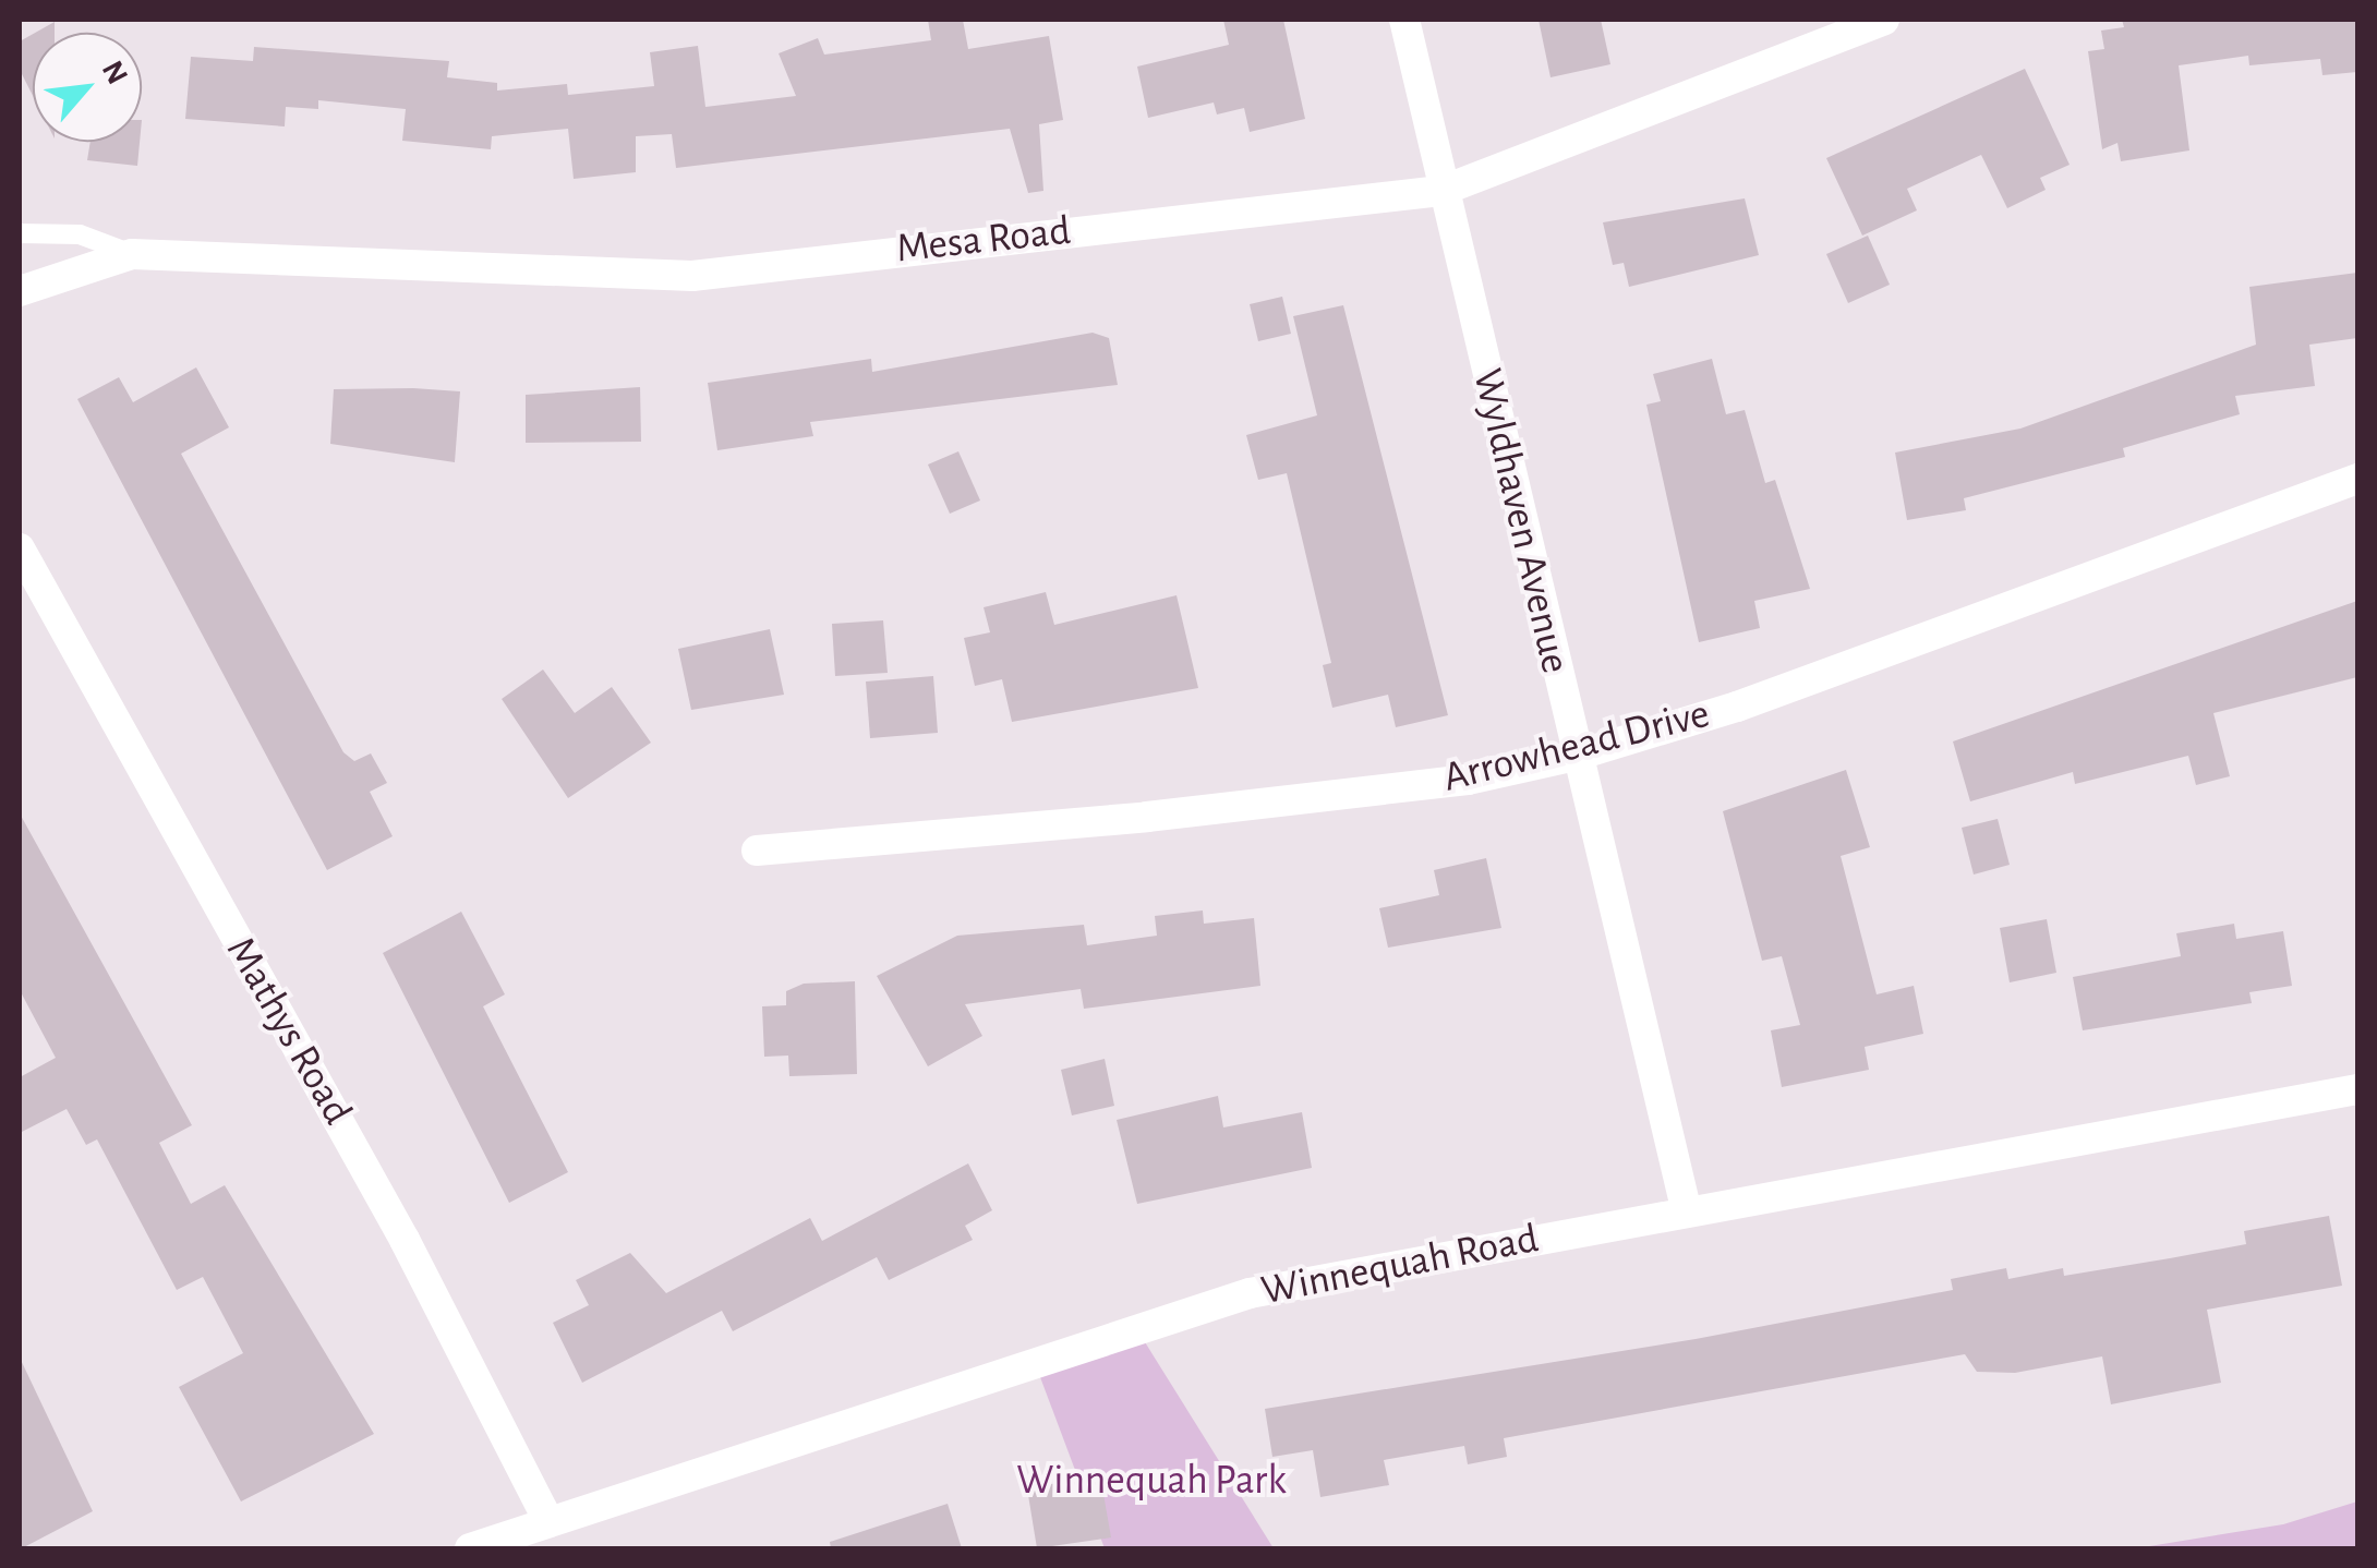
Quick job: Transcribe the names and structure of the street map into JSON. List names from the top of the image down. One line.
{"streets":{"street":["Mesa Road","Wyldhaven Avenue","Arrowhead Drive","Mathys Road","Winnequah Road"]},"crossings":[["Mesa Road","Wyldhaven Avenue"],["Wyldhaven Avenue","Arrowhead Drive"],["Wyldhaven Avenue","Winnequah Road"],["Mathys Road","Winnequah Road"]],"parks":["Winnequah Park"],"north":"top right"}
